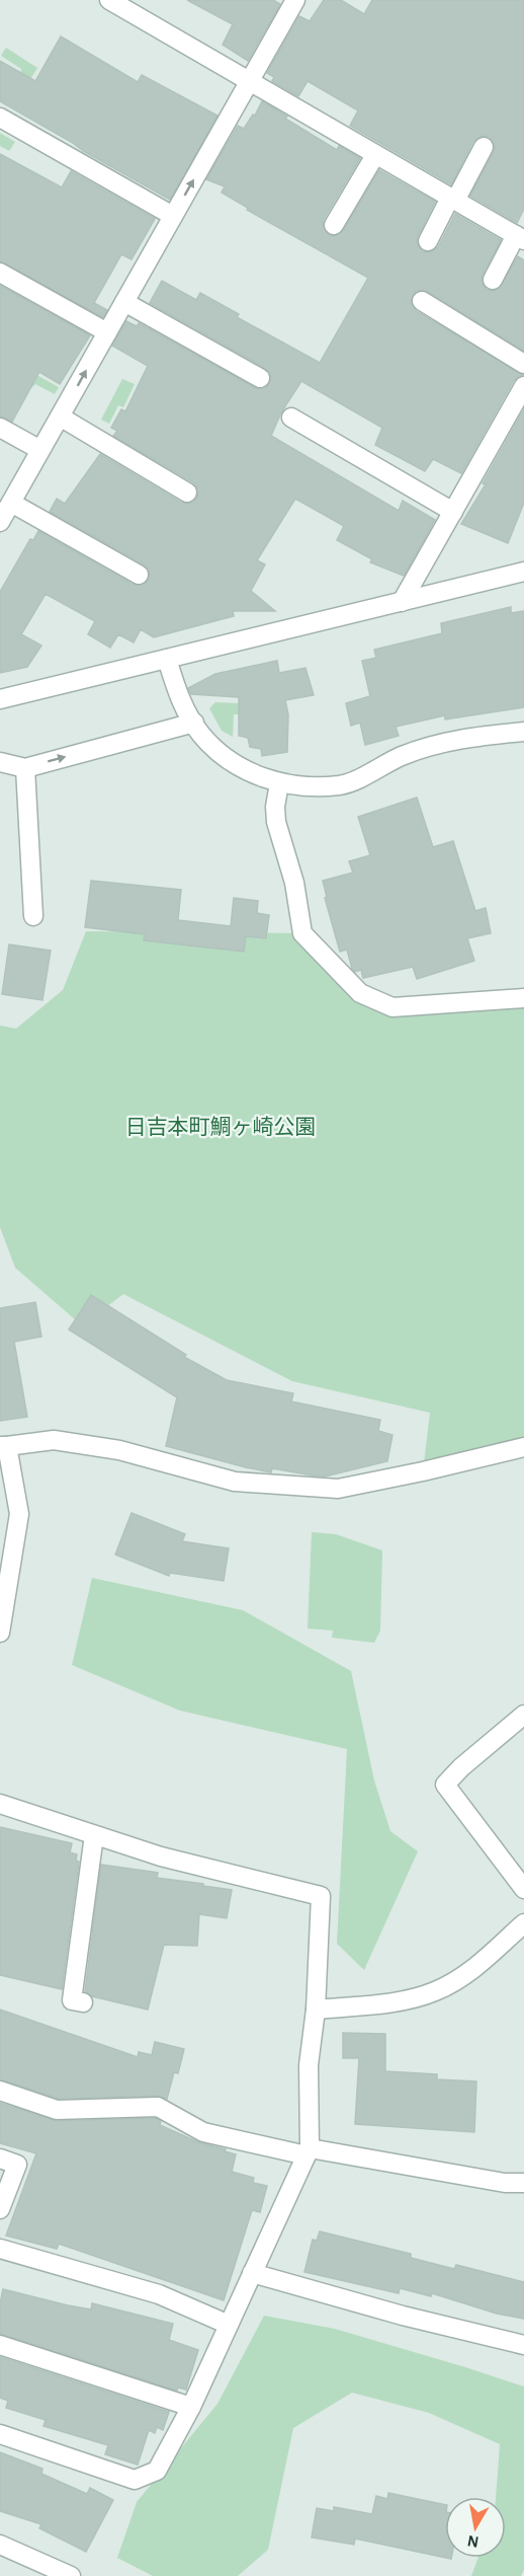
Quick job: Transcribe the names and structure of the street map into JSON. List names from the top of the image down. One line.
{"parks":["日吉本町鯛ヶ崎公園"],"north":"bottom"}
